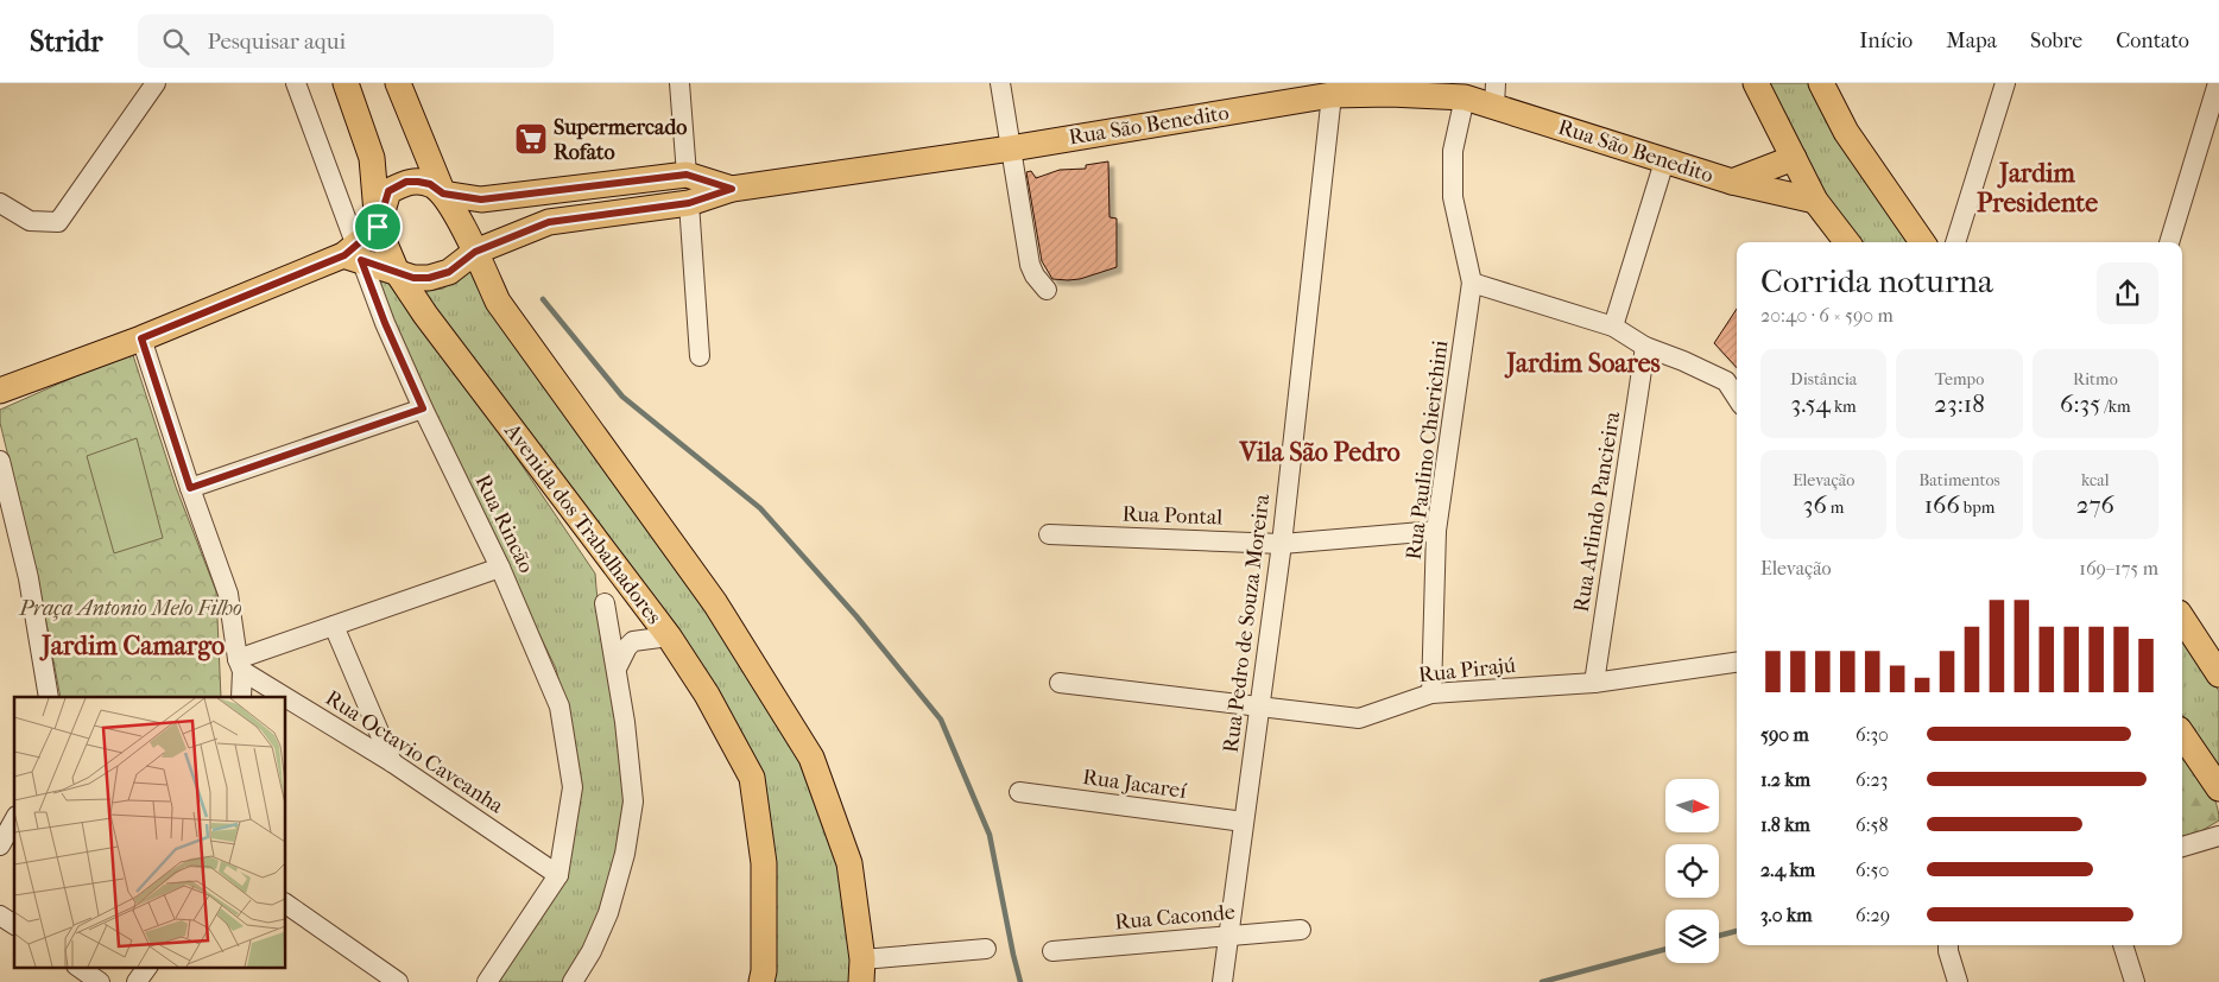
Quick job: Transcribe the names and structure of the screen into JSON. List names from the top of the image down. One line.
{"streets":{"main road":["Rua São Benedito","Avenida dos Trabalhadores"],"street":["Rua Paulino Chierichini","Rua Arlindo Pancieira","Rua Pontal","Rua Rincão","Rua Pedro de Souza Moreira","Rua Pirajú","Rua Octavio Caveanha","Rua Jacareí","Rua Caconde"]},"crossings":[["Rua São Benedito","Avenida dos Trabalhadores"],["Rua São Benedito","Rua Pedro de Souza Moreira"],["Rua Paulino Chierichini","Rua Pontal"],["Rua Paulino Chierichini","Rua Pirajú"],["Rua Arlindo Pancieira","Rua Pirajú"],["Rua Pontal","Rua Pedro de Souza Moreira"],["Rua Rincão","Rua Octavio Caveanha"],["Rua Pedro de Souza Moreira","Rua Pirajú"],["Rua Pedro de Souza Moreira","Rua Jacareí"],["Rua Pedro de Souza Moreira","Rua Caconde"]],"districts":["Jardim Presidente","Jardim Soares","Vila São Pedro","Jardim Camargo"],"parks":["Praça Antonio Melo Filho"],"places":{"supermarket":["Supermercado Rofato"]},"north":"right","page":{"header":"Stridr","search":"Pesquisar aqui","nav":["Início","Mapa","Sobre","Contato"],"heading":["Corrida noturna","20:40 · 6 × 590 m"],"stats":[["Distância","3.54 km"],["Tempo","23:18"],["Ritmo","6:35 /km"],["Elevação","36 m"],["Batimentos","166 bpm"],["kcal","276"]],"chart":["Elevação","169–175 m"],"list":[{"name":"590 m","note":"6:30"},{"name":"1.2 km","note":"6:23"},{"name":"1.8 km","note":"6:58"},{"name":"2.4 km","note":"6:50"},{"name":"3.0 km","note":"6:29"}]}}
